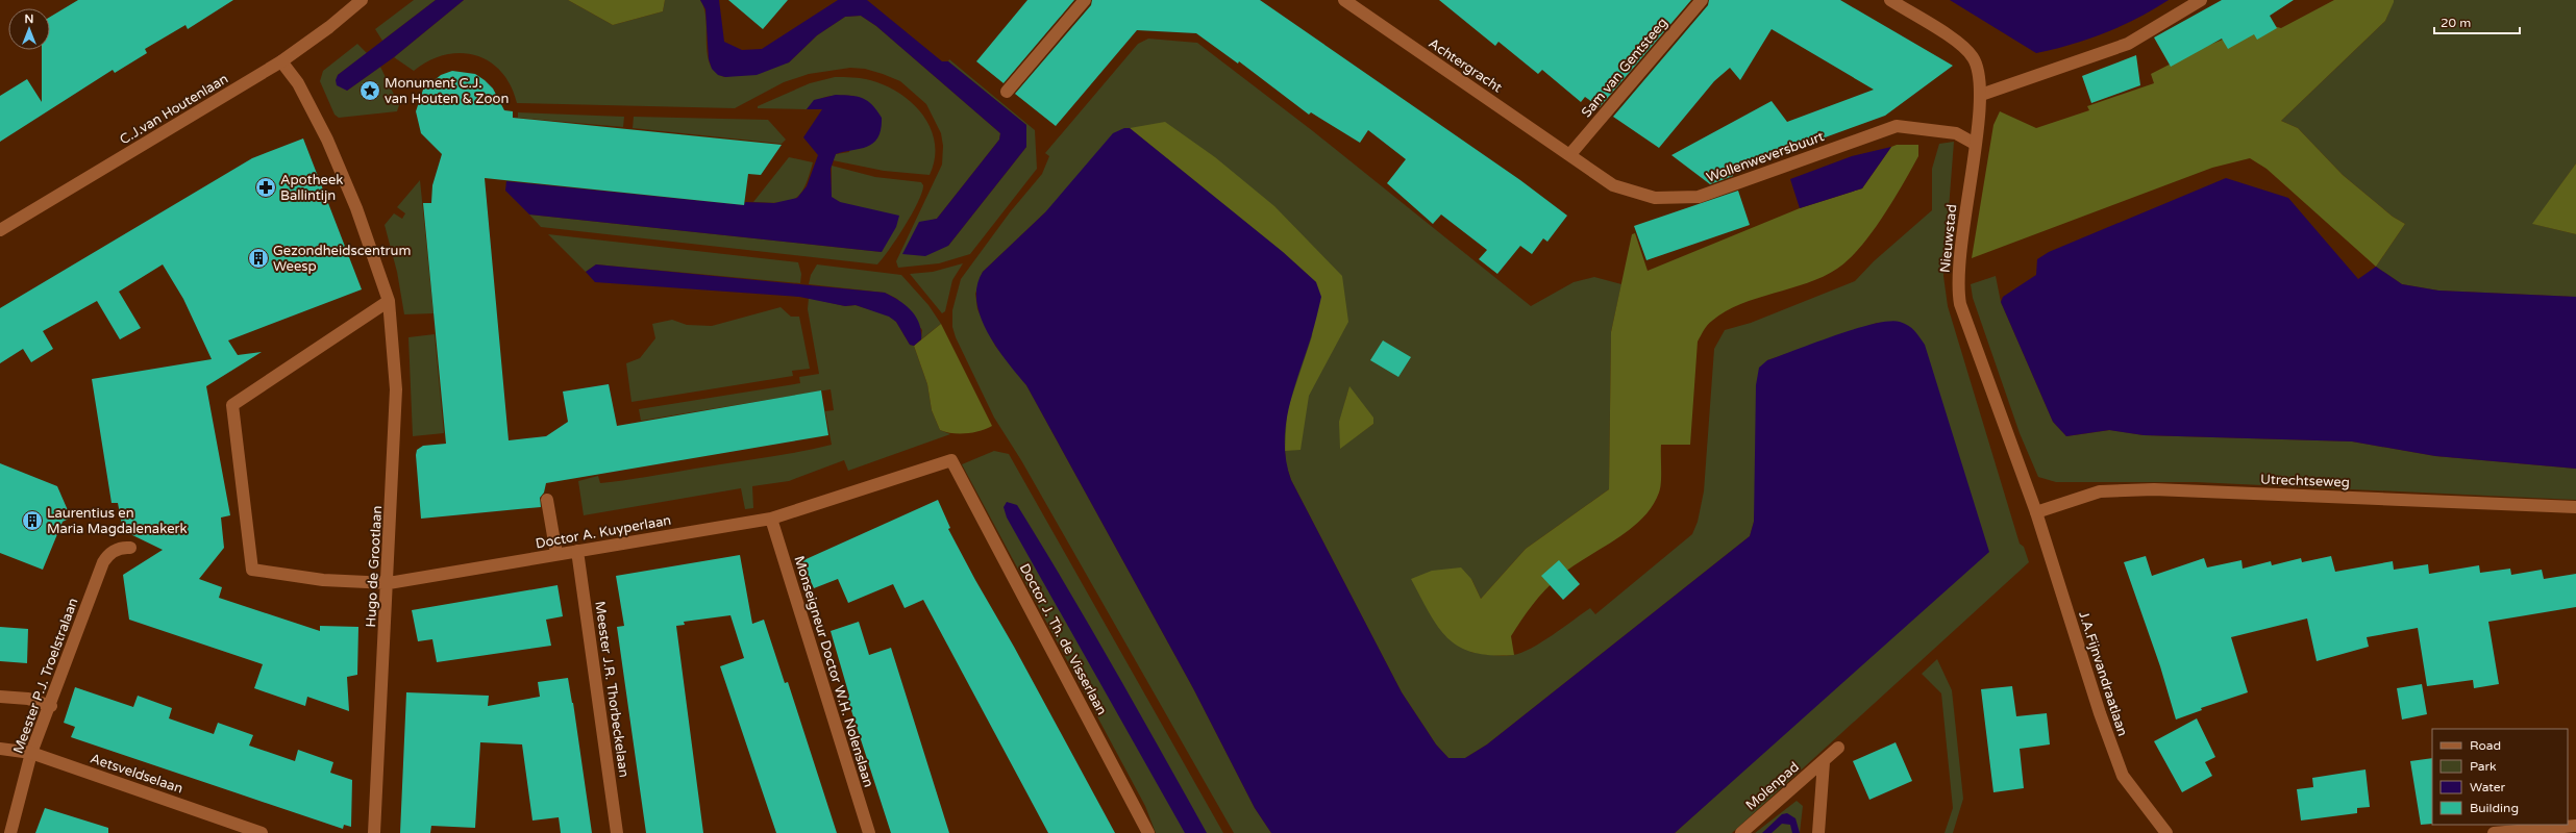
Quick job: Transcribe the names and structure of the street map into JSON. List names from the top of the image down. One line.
{"streets":{"street":["Achtergracht","Sam van Gentsteeg","C.J.van Houtenlaan","Wollenweversbuurt","Nieuwstad","Utrechtseweg","Doctor A. Kuyperlaan","Hugo de Grootlaan","Doctor J. Th. de Visserlaan","Monseigneur Doctor W.H. Nolenslaan","J.A.Fijnvandraatlaan","Meester P.J. Troelstralaan","Meester J.R. Thorbeckelaan","Aetsveldselaan","Molenpad"]},"crossings":[["Achtergracht","Sam van Gentsteeg"],["Achtergracht","Wollenweversbuurt"],["Sam van Gentsteeg","Wollenweversbuurt"],["C.J.van Houtenlaan","Hugo de Grootlaan"],["Wollenweversbuurt","Nieuwstad"],["Nieuwstad","Utrechtseweg"],["Nieuwstad","J.A.Fijnvandraatlaan"],["Utrechtseweg","J.A.Fijnvandraatlaan"],["Doctor A. Kuyperlaan","Hugo de Grootlaan"],["Doctor A. Kuyperlaan","Doctor J. Th. de Visserlaan"],["Doctor A. Kuyperlaan","Monseigneur Doctor W.H. Nolenslaan"],["Doctor A. Kuyperlaan","Meester J.R. Thorbeckelaan"],["Meester P.J. Troelstralaan","Aetsveldselaan"]],"places":{"place":["Monument C.J. van Houten & Zoon"],"pharmacy":["Apotheek Ballintijn"],"building":["Gezondheidscentrum Weesp","Laurentius en Maria Magdalenakerk"]},"legend":["Road","Park","Water","Building"],"scale_bar":"20 m","north":"top"}
